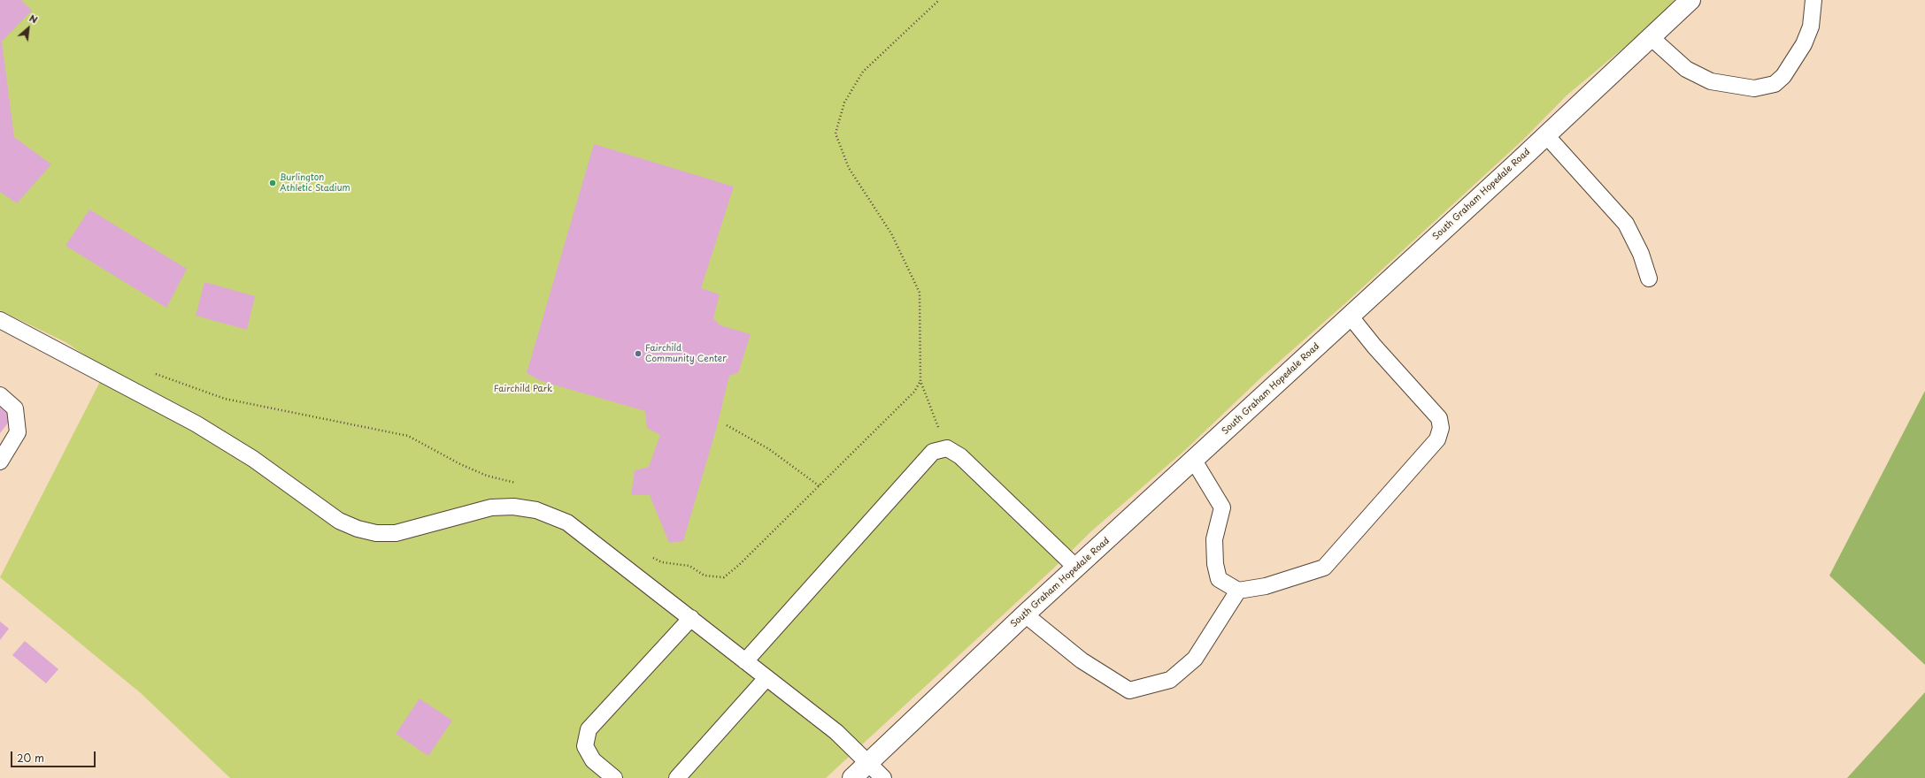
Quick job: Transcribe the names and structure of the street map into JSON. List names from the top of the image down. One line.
{"streets":{"street":["South Graham Hopedale Road"]},"parks":["Fairchild Park"],"places":["Burlington Athletic Stadium","Fairchild Community Center"],"scale_bar":"20 m","north":"top right"}
